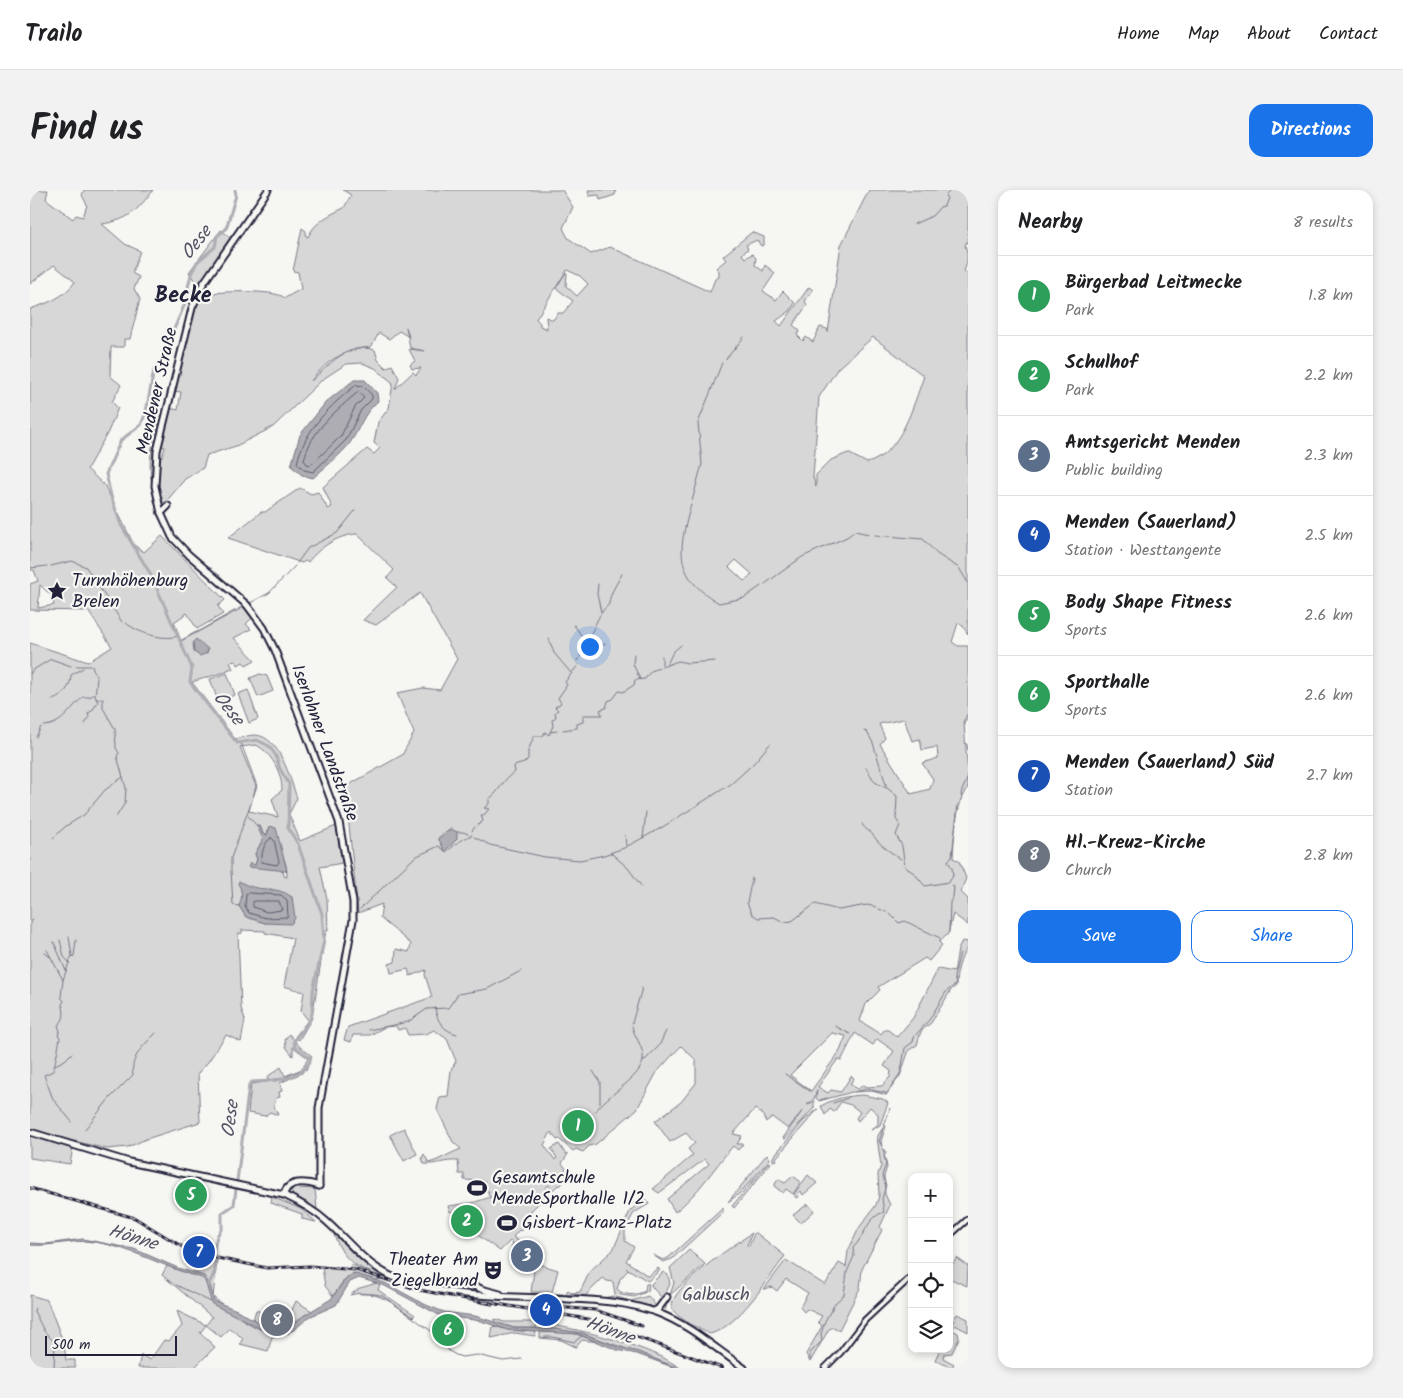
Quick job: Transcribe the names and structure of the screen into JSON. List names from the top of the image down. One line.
{"streets":{"main road":["Mendener Straße","Iserlohner Landstraße"]},"crossings":[["Mendener Straße","Iserlohner Landstraße"]],"districts":["Becke"],"water":["Oese","Hönne"],"parks":["Galbusch"],"places":{"place":["Turmhöhenburg Brelen"],"sports":["Gesamtschule MendeSporthalle 1/2","Gisbert-Kranz-Platz"],"theatre":["Theater Am Ziegelbrand"]},"scale_bar":"500 m","page":{"header":"Trailo","nav":["Home","Map","About","Contact"],"title":"Find us","buttons":["Directions",["Save","Share"]],"heading":["Nearby","8 results"],"list":[{"mark":"1","name":"Bürgerbad Leitmecke","note":"Park","value":"1.8 km"},{"mark":"2","name":"Schulhof","note":"Park","value":"2.2 km"},{"mark":"3","name":"Amtsgericht Menden","note":"Public building","value":"2.3 km"},{"mark":"4","name":"Menden (Sauerland)","note":"Station · Westtangente","value":"2.5 km"},{"mark":"5","name":"Body Shape Fitness","note":"Sports","value":"2.6 km"},{"mark":"6","name":"Sporthalle","note":"Sports","value":"2.6 km"},{"mark":"7","name":"Menden (Sauerland) Süd","note":"Station","value":"2.7 km"},{"mark":"8","name":"Hl.-Kreuz-Kirche","note":"Church","value":"2.8 km"}],"pins":["1","5","2","7","3","4","8","6"],"map_buttons":["+","−"],"scale":"500 m"}}
